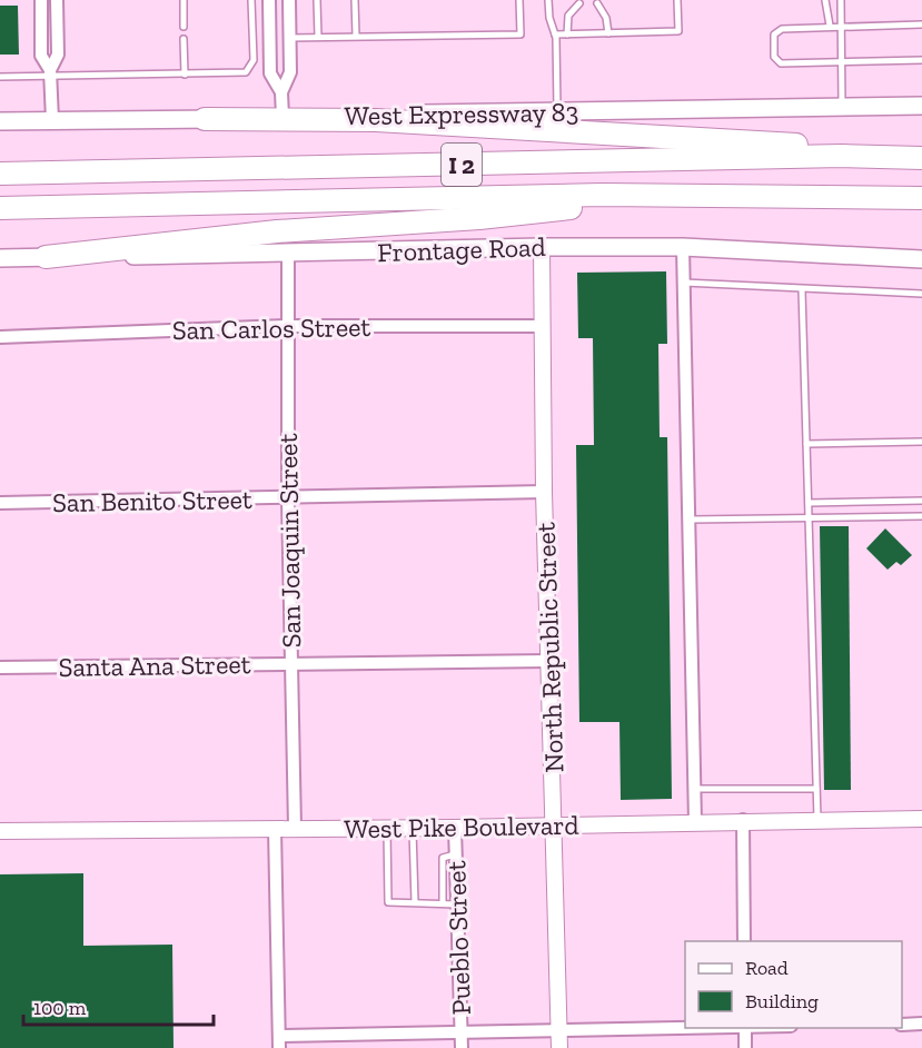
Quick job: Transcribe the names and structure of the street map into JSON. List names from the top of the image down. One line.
{"streets":{"highway":["I 2"],"main road":["West Expressway 83","Frontage Road"],"street":["San Carlos Street","San Benito Street","San Joaquin Street","North Republic Street","Santa Ana Street","West Pike Boulevard","Pueblo Street"]},"crossings":[["Frontage Road","San Joaquin Street"],["Frontage Road","North Republic Street"],["San Carlos Street","San Joaquin Street"],["San Carlos Street","North Republic Street"],["San Benito Street","San Joaquin Street"],["San Benito Street","North Republic Street"],["San Joaquin Street","Santa Ana Street"],["San Joaquin Street","West Pike Boulevard"],["North Republic Street","Santa Ana Street"],["North Republic Street","West Pike Boulevard"],["West Pike Boulevard","Pueblo Street"]],"legend":["Road","Building"],"scale_bar":"100 m"}
